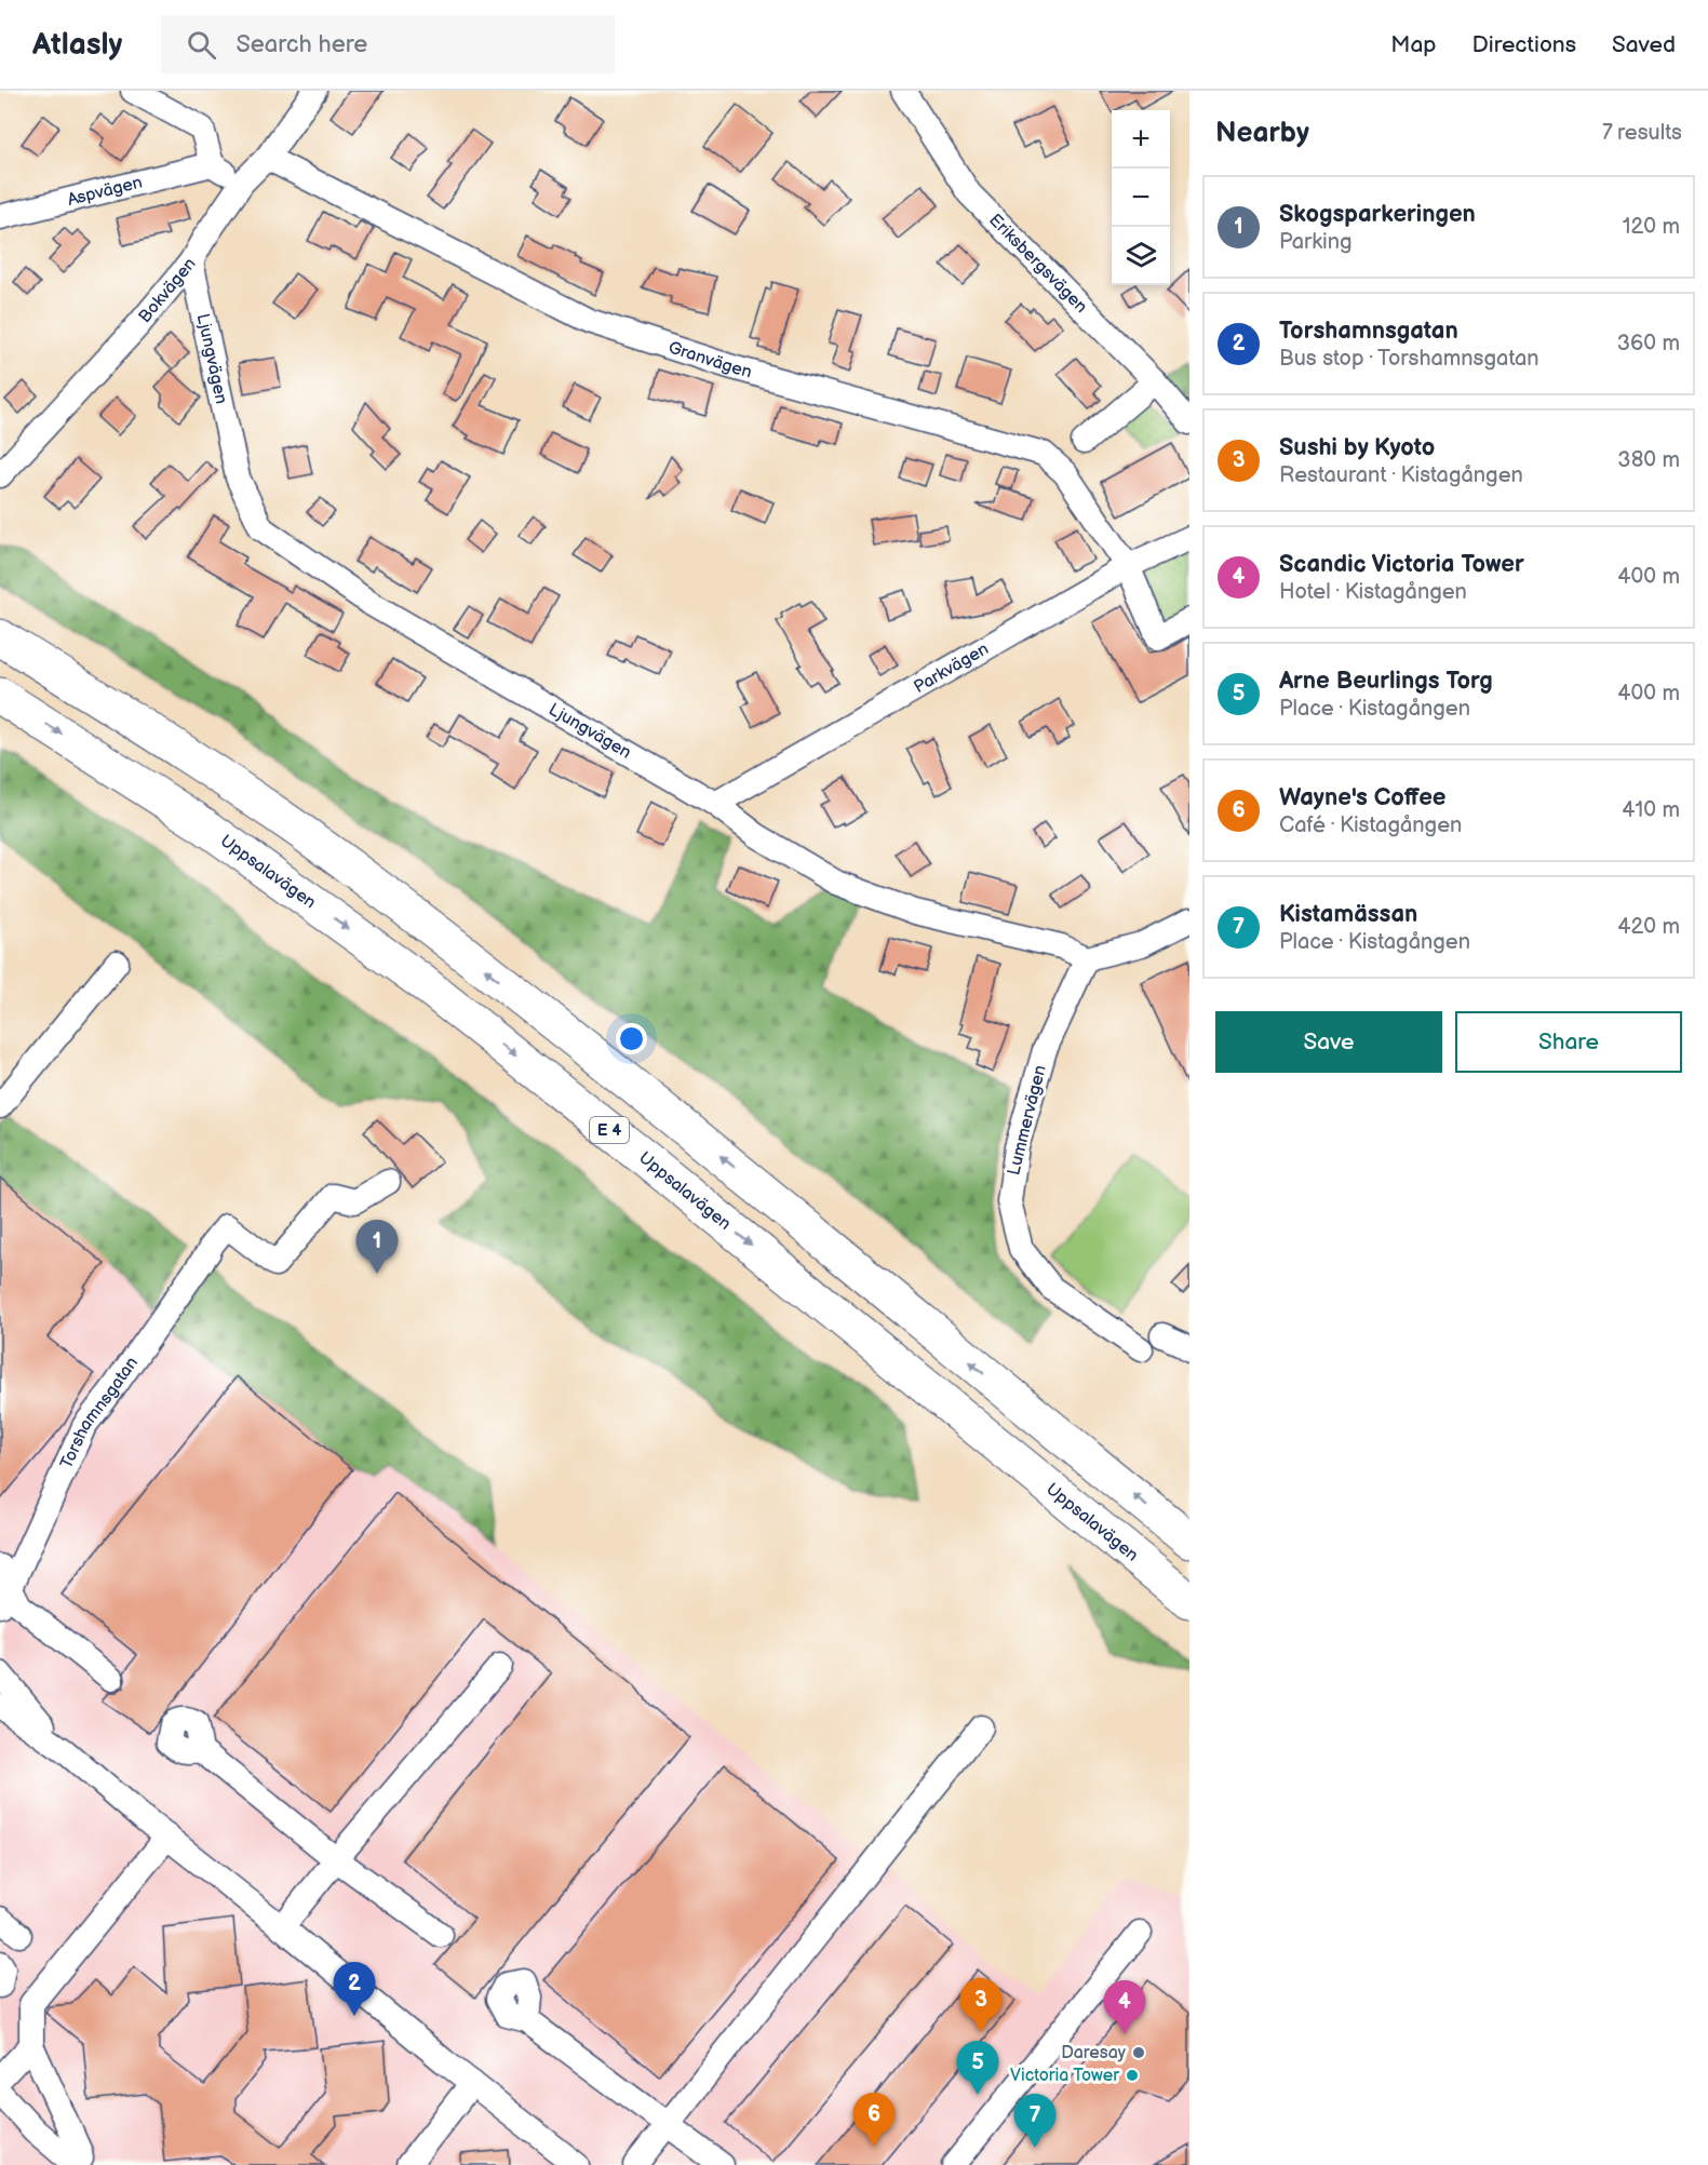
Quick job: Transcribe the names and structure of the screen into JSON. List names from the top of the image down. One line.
{"streets":{"highway":["Uppsalavägen","E 4"],"street":["Aspvägen","Eriksbergsvägen","Bokvägen","Ljungvägen","Granvägen","Parkvägen","Lummervägen","Torshamnsgatan"]},"crossings":[["Bokvägen","Ljungvägen"],["Bokvägen","Granvägen"],["Ljungvägen","Parkvägen"],["Ljungvägen","Lummervägen"],["Granvägen","Parkvägen"]],"places":["Daresay","Victoria Tower"],"page":{"header":"Atlasly","search":"Search here","nav":["Map","Directions","Saved"],"heading":["Nearby","7 results"],"map_buttons":["+","−"],"list":[{"mark":"1","name":"Skogsparkeringen","note":"Parking","value":"120 m"},{"mark":"2","name":"Torshamnsgatan","note":"Bus stop · Torshamnsgatan","value":"360 m"},{"mark":"3","name":"Sushi by Kyoto","note":"Restaurant · Kistagången","value":"380 m"},{"mark":"4","name":"Scandic Victoria Tower","note":"Hotel · Kistagången","value":"400 m"},{"mark":"5","name":"Arne Beurlings Torg","note":"Place · Kistagången","value":"400 m"},{"mark":"6","name":"Wayne's Coffee","note":"Café · Kistagången","value":"410 m"},{"mark":"7","name":"Kistamässan","note":"Place · Kistagången","value":"420 m"}],"buttons":["Save","Share"],"pins":["1","2","3","4","5","6","7"]}}
